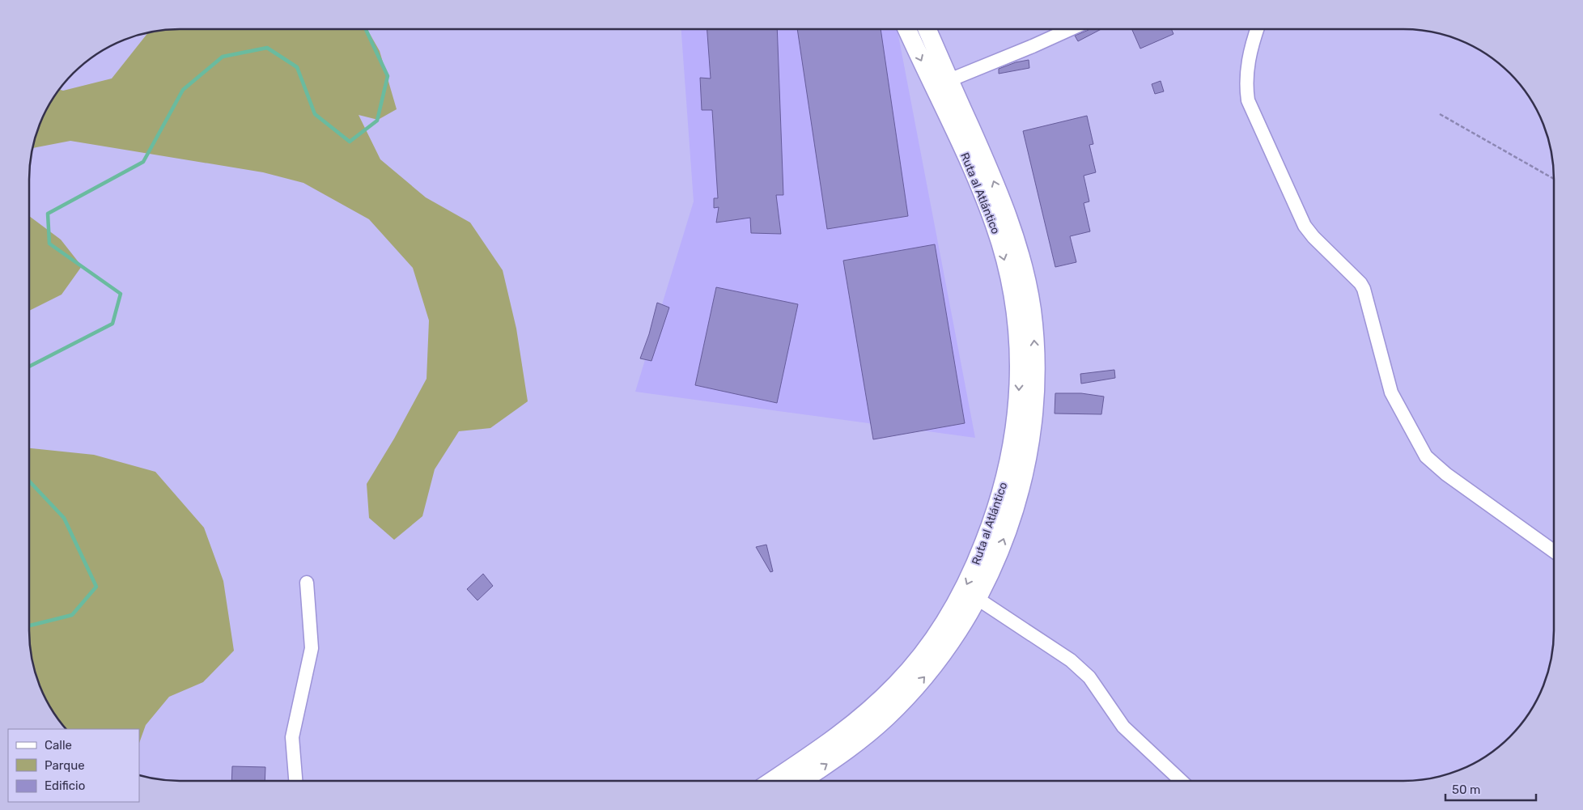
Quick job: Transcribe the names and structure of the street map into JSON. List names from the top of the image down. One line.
{"streets":{"highway":["Ruta al Atlántico"]},"legend":["Calle","Parque","Edificio"],"scale_bar":"50 m"}
